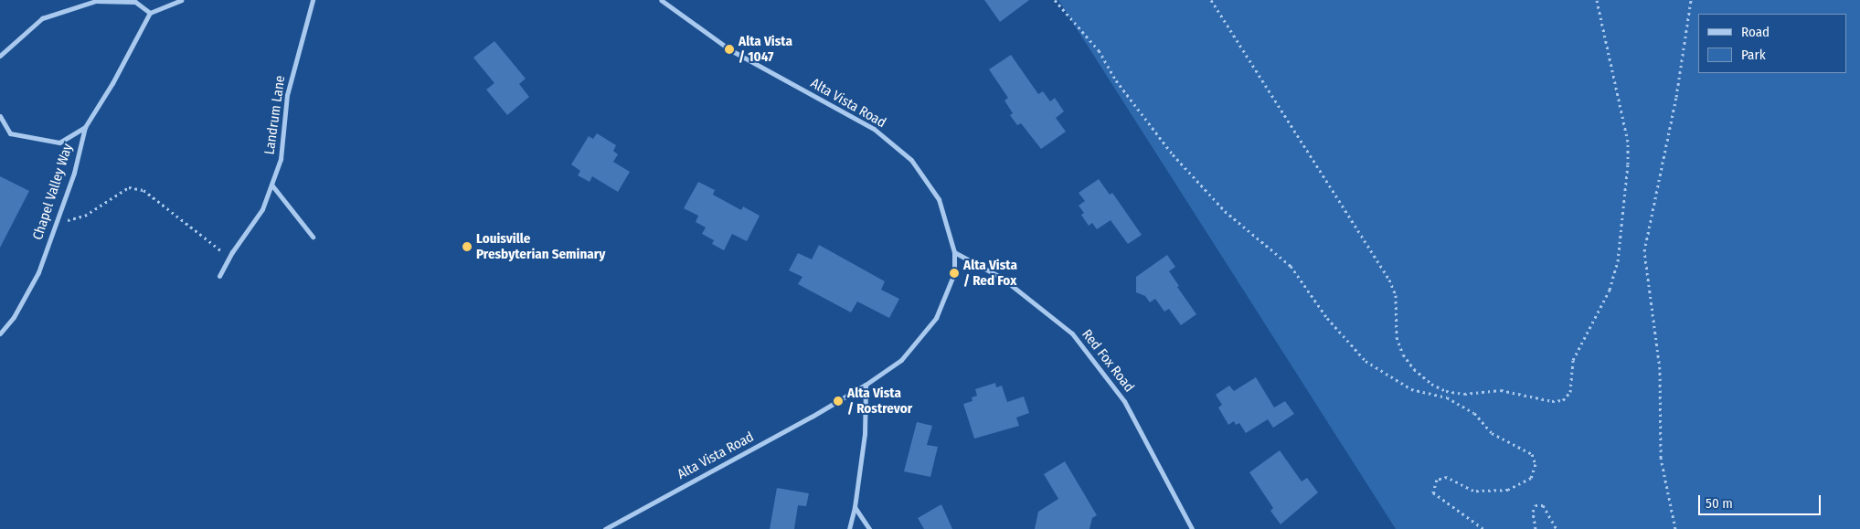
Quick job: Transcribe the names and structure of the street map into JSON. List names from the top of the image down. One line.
{"streets":{"street":["Alta Vista Road","Landrum Lane","Chapel Valley Way","Red Fox Road"]},"crossings":[["Alta Vista Road","Red Fox Road"]],"places":["Alta Vista / 1047","Louisville Presbyterian Seminary","Alta Vista / Red Fox","Alta Vista / Rostrevor"],"legend":["Road","Park"],"scale_bar":"50 m"}
